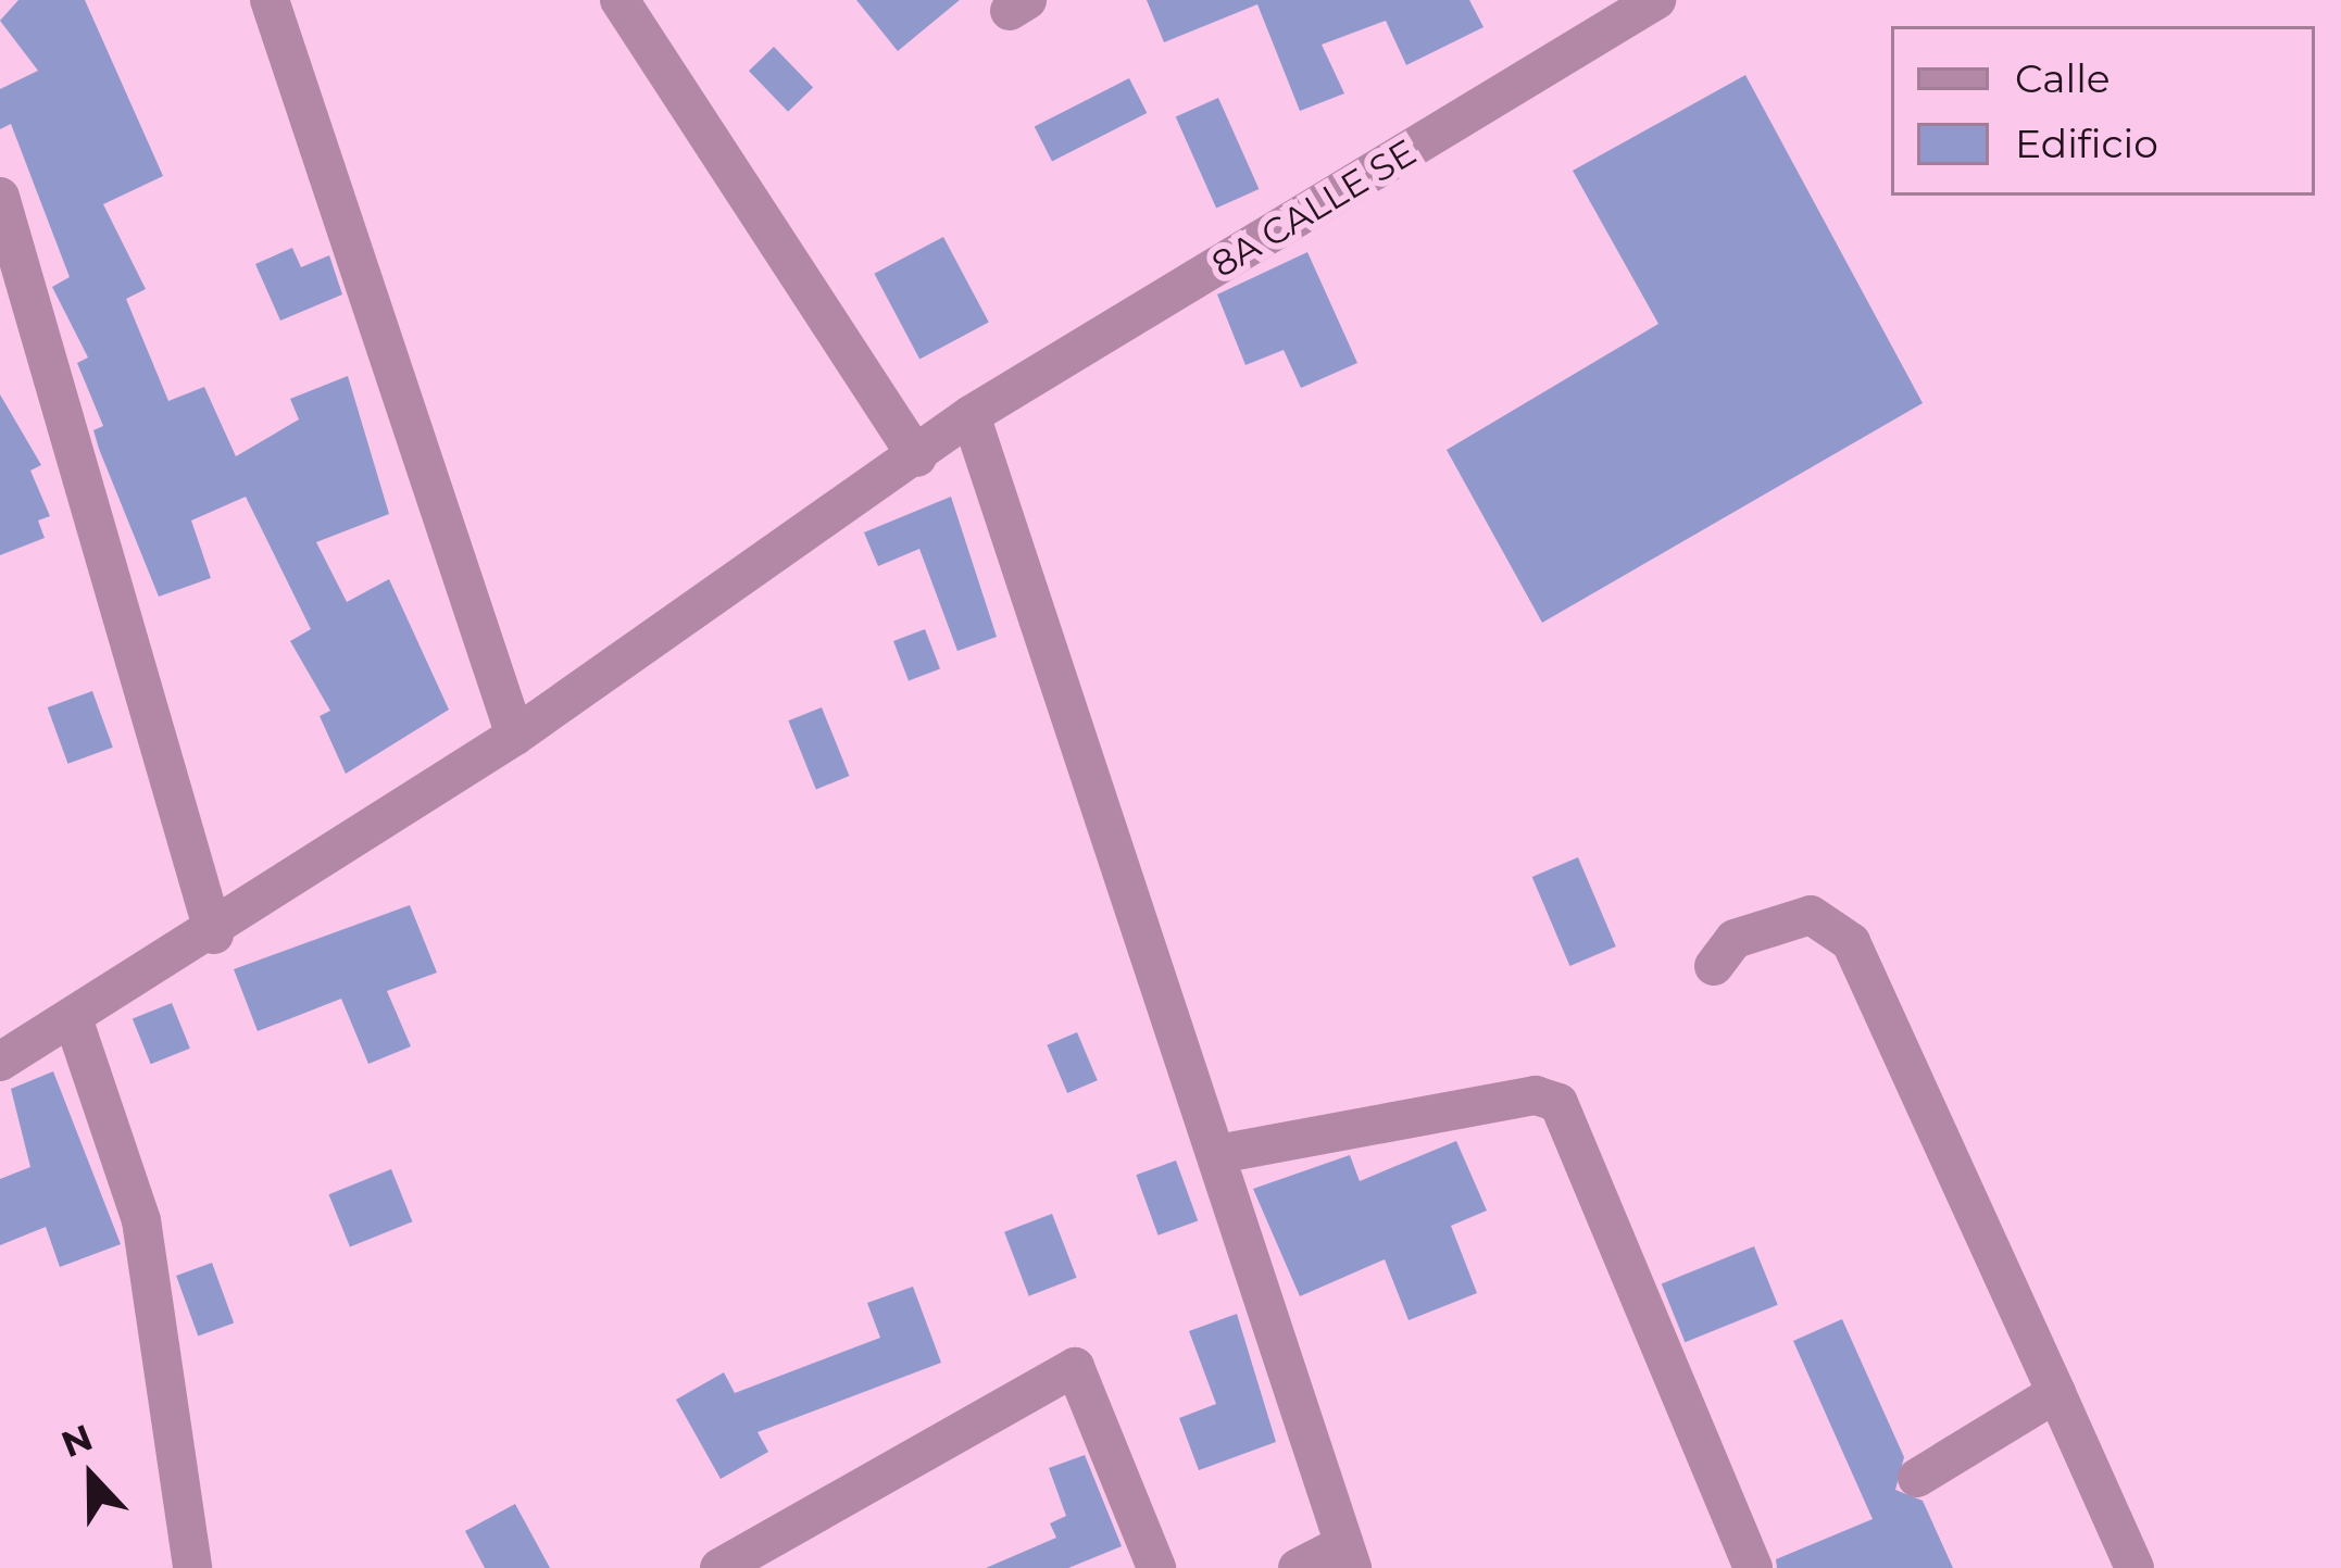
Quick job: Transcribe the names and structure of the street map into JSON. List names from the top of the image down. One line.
{"streets":{"street":["8A CALLE SE"]},"legend":["Calle","Edificio"],"north":"top"}
